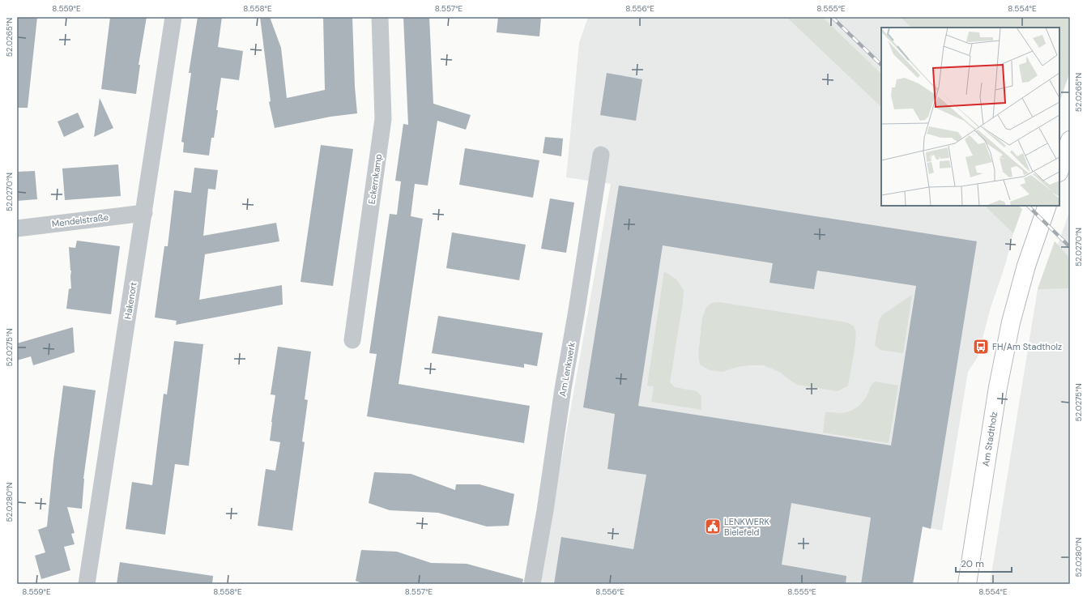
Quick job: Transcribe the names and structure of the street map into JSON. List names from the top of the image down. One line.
{"streets":{"main road":["Am Stadtholz"],"street":["Eckernkamp","Mendelstraße","Hakenort","Am Lenkwerk"]},"crossings":[["Mendelstraße","Hakenort"]],"places":{"bus stop":["FH/Am Stadtholz"],"public building":["LENKWERK Bielefeld"]},"scale_bar":"20 m","coordinates":["8.559°E","8.558°E","8.557°E","8.556°E","8.555°E","8.554°E","52.0265°N","52.0270°N","52.0275°N","52.0280°N"]}
